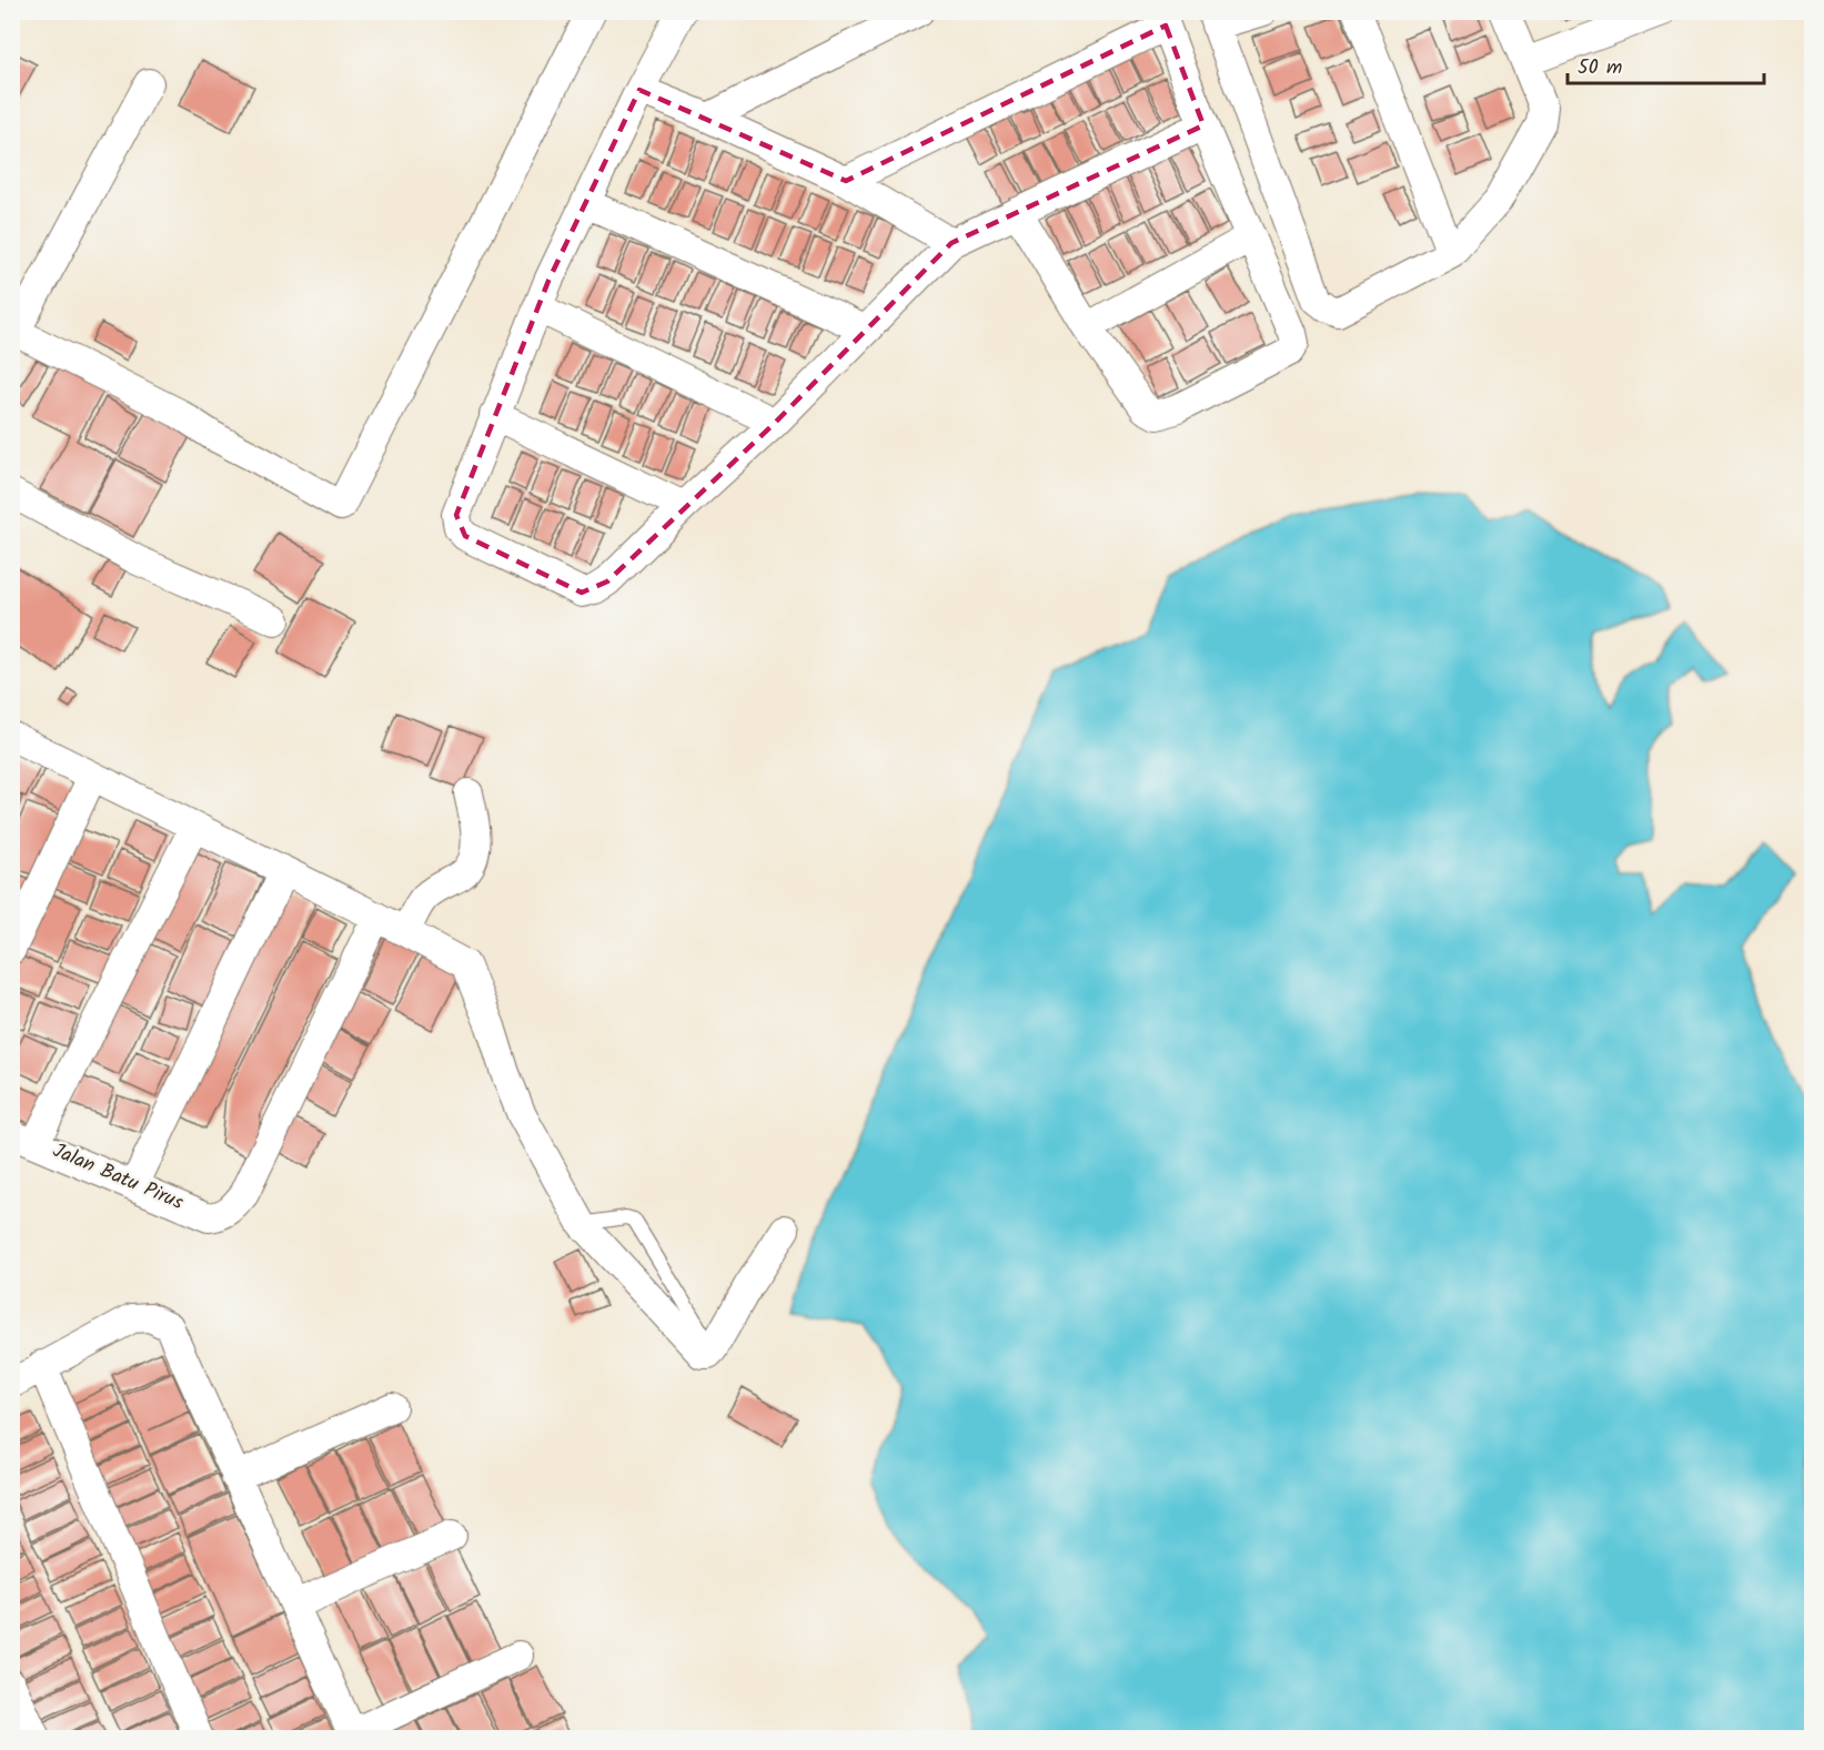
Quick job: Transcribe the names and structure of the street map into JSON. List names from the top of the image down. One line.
{"streets":{"street":["Jalan Batu Pirus"]},"scale_bar":"50 m"}
